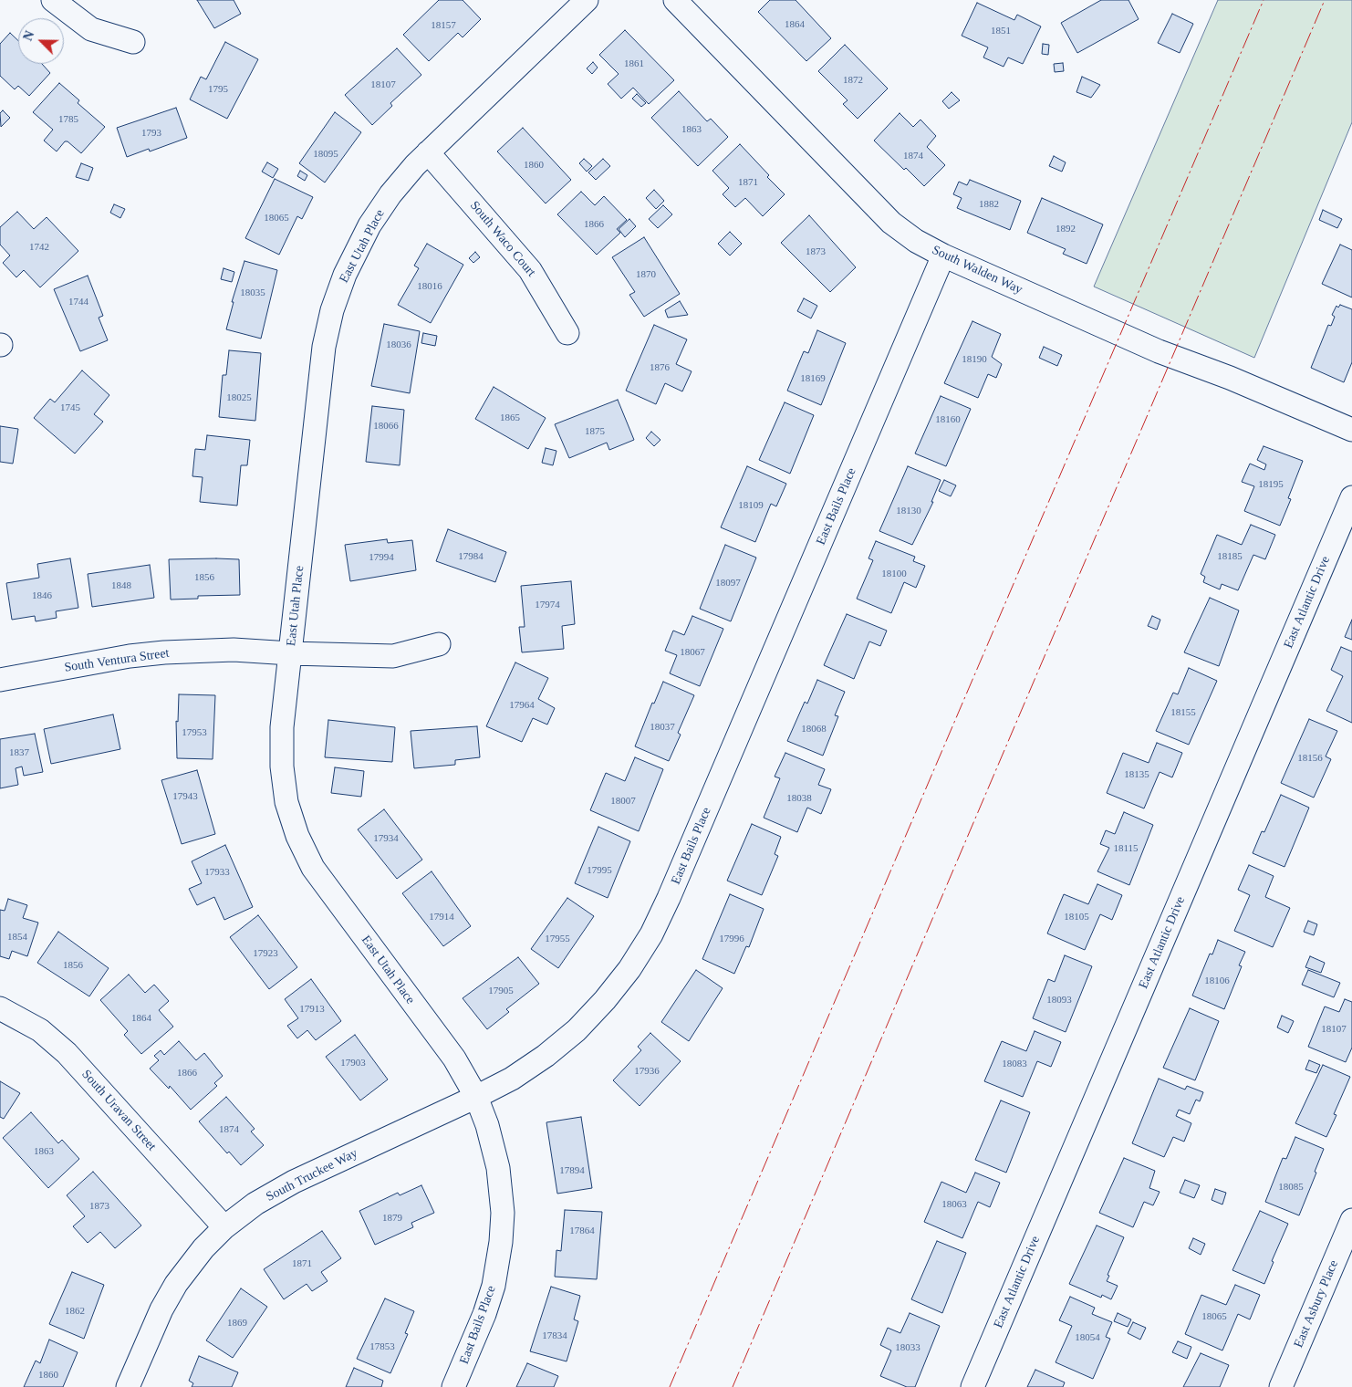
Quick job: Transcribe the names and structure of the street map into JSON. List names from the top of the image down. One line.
{"streets":{"street":["South Waco Court","East Utah Place","South Walden Way","East Bails Place","East Atlantic Drive","South Ventura Street","South Uravan Street","South Truckee Way","East Asbury Place"]},"crossings":[["South Waco Court","East Utah Place"],["East Utah Place","East Bails Place"],["East Utah Place","South Ventura Street"],["East Utah Place","South Truckee Way"],["South Walden Way","East Bails Place"],["East Bails Place","South Truckee Way"],["South Uravan Street","South Truckee Way"]],"house_numbers":["1864","18157","1851","1861","1872","18107","1795","1785","1863","1793","18095","1874","1860","1871","1882","18065","1866","1892","1742","1873","1870","18016","18035","1744","18036","18190","1876","18169","18025","1745","1865","18160","18066","1875","18195","18109","18130","17984","18185","17994","18100","1856","18097","1848","1846","17974","18067","17964","18155","18037","18068","17953","1837","18156","18135","17943","18038","18007","17934","18115","17995","17933","17914","18105","1854","17955","17996","17923","1856","18106","17905","18093","17913","1864","18107","17903","18083","17936","1866","1874","1863","17894","18085","18063","1873","1879","17864","1871","1862","18065","1869","17834","18054","17853","18033","1860"],"north":"top left"}
